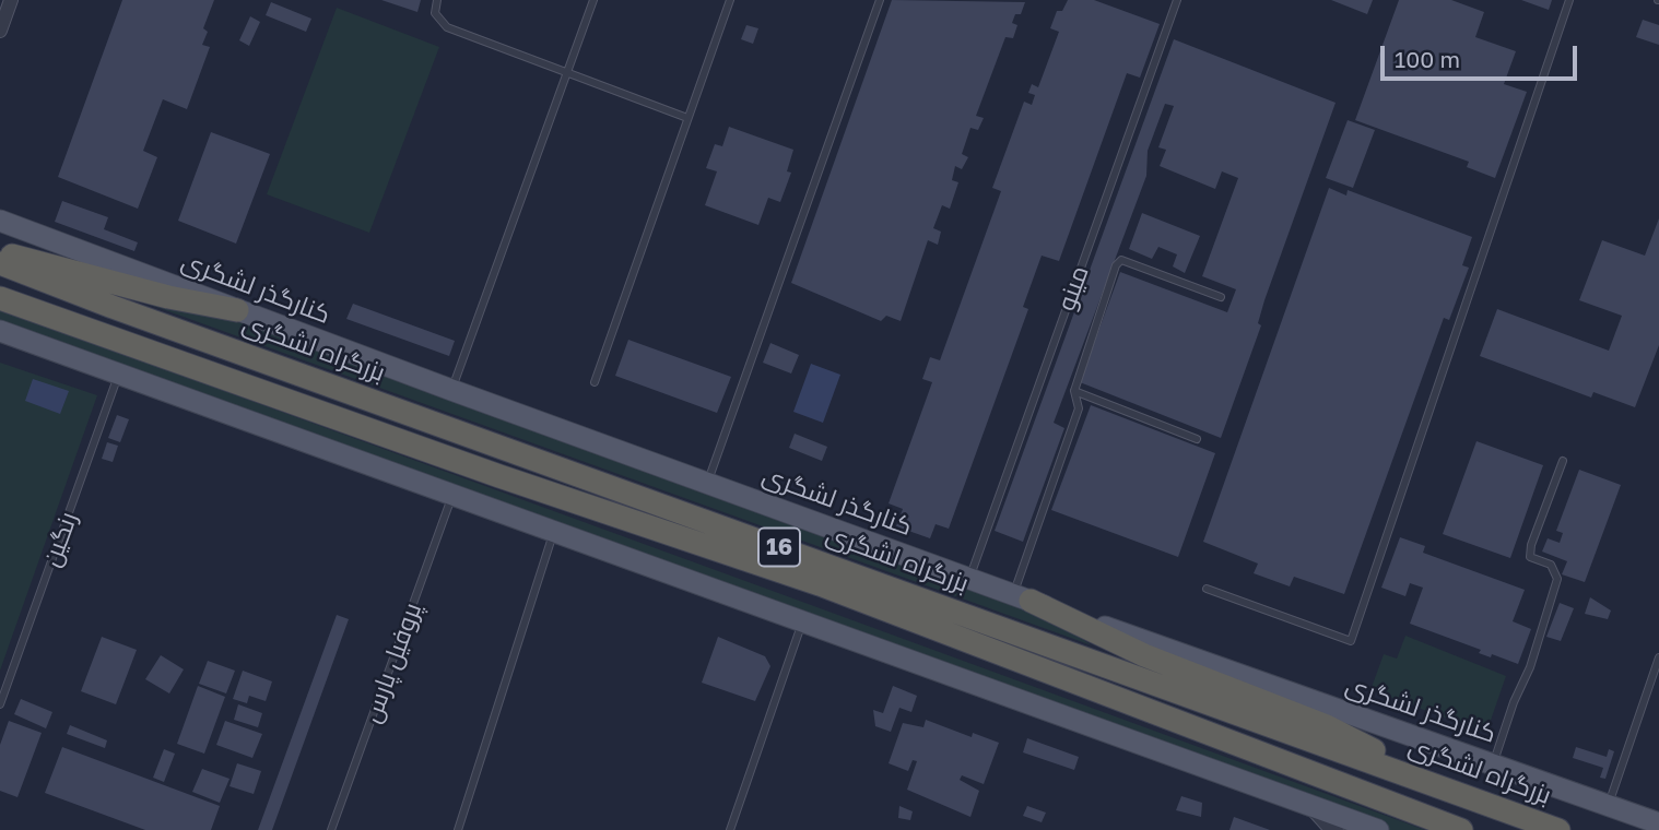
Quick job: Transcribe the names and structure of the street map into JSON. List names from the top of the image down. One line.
{"streets":{"highway":["بزرگراه لشگری","16"],"main road":["کنارگذر لشگری"],"lane":["مینو","رنگین","پروفیل پارس"]},"crossings":[["کنارگذر لشگری","مینو"]],"scale_bar":"100 m"}
